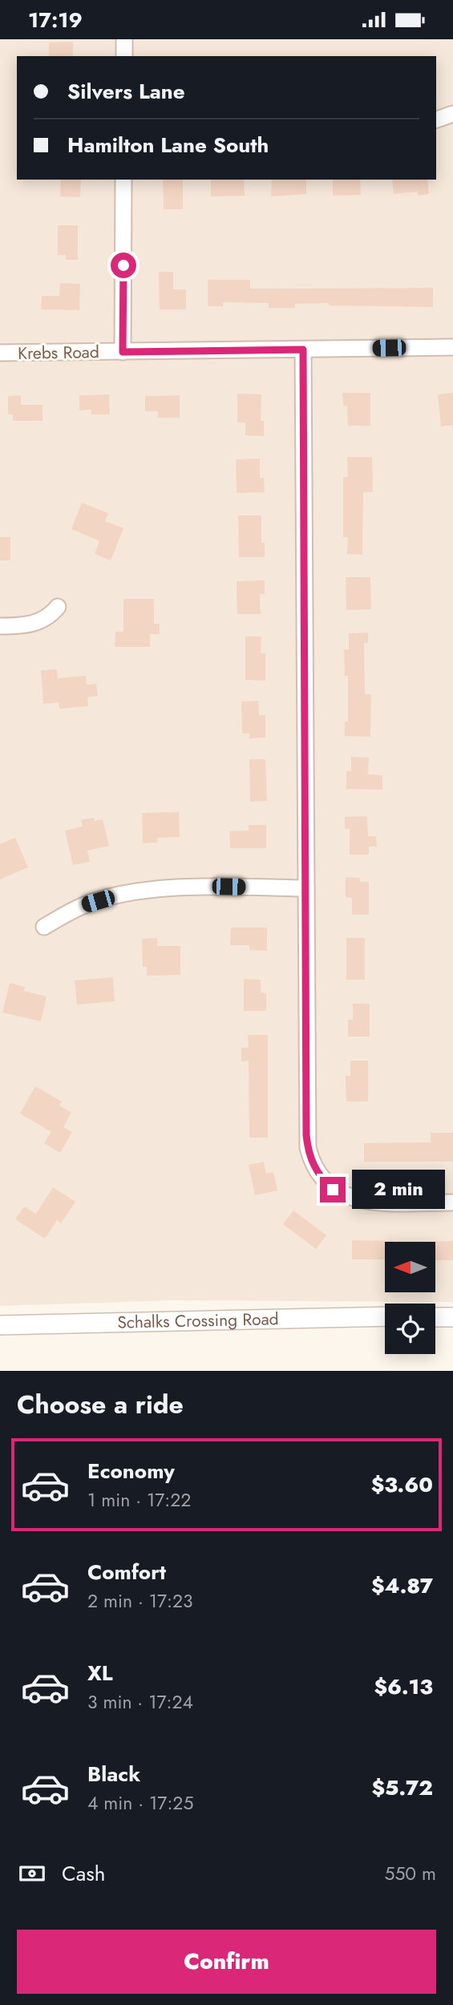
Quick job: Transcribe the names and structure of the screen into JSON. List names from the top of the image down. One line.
{"streets":{"street":["Krebs Road","Schalks Crossing Road"]},"north":"left","page":{"status":"17:19","banner":["Silvers Lane","Hamilton Lane South"],"bubble":"2 min","heading":"Choose a ride","list":[{"name":"Economy","note":"1 min · 17:22","value":"$3.60"},{"name":"Comfort","note":"2 min · 17:23","value":"$4.87"},{"name":"XL","note":"3 min · 17:24","value":"$6.13"},{"name":"Black","note":"4 min · 17:25","value":"$5.72"}],"pay":["Cash","550 m"],"buttons":"Confirm"}}
